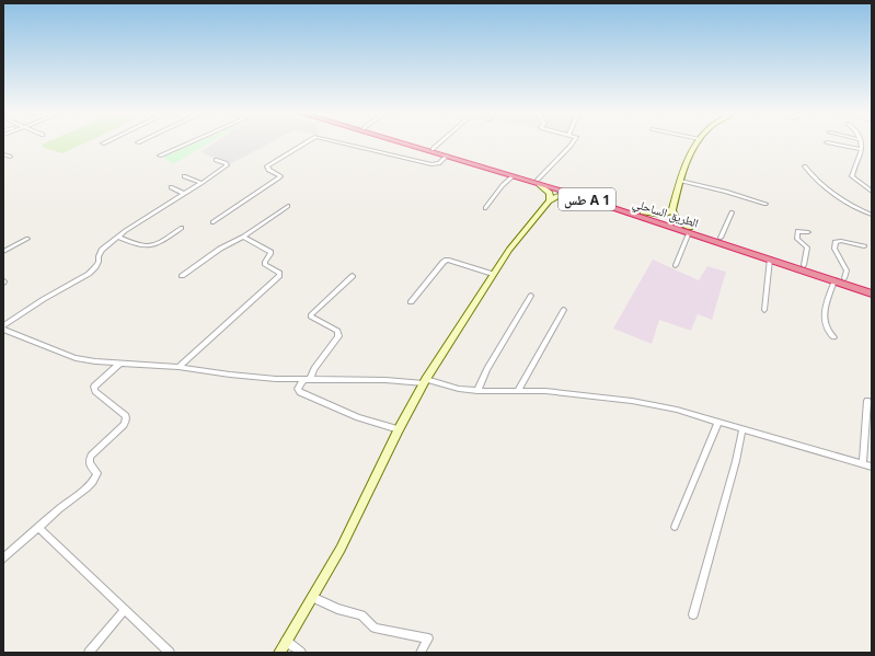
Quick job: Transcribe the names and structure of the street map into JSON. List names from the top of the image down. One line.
{"streets":{"highway":["طس A 1","الطريق الساحلي"]}}
